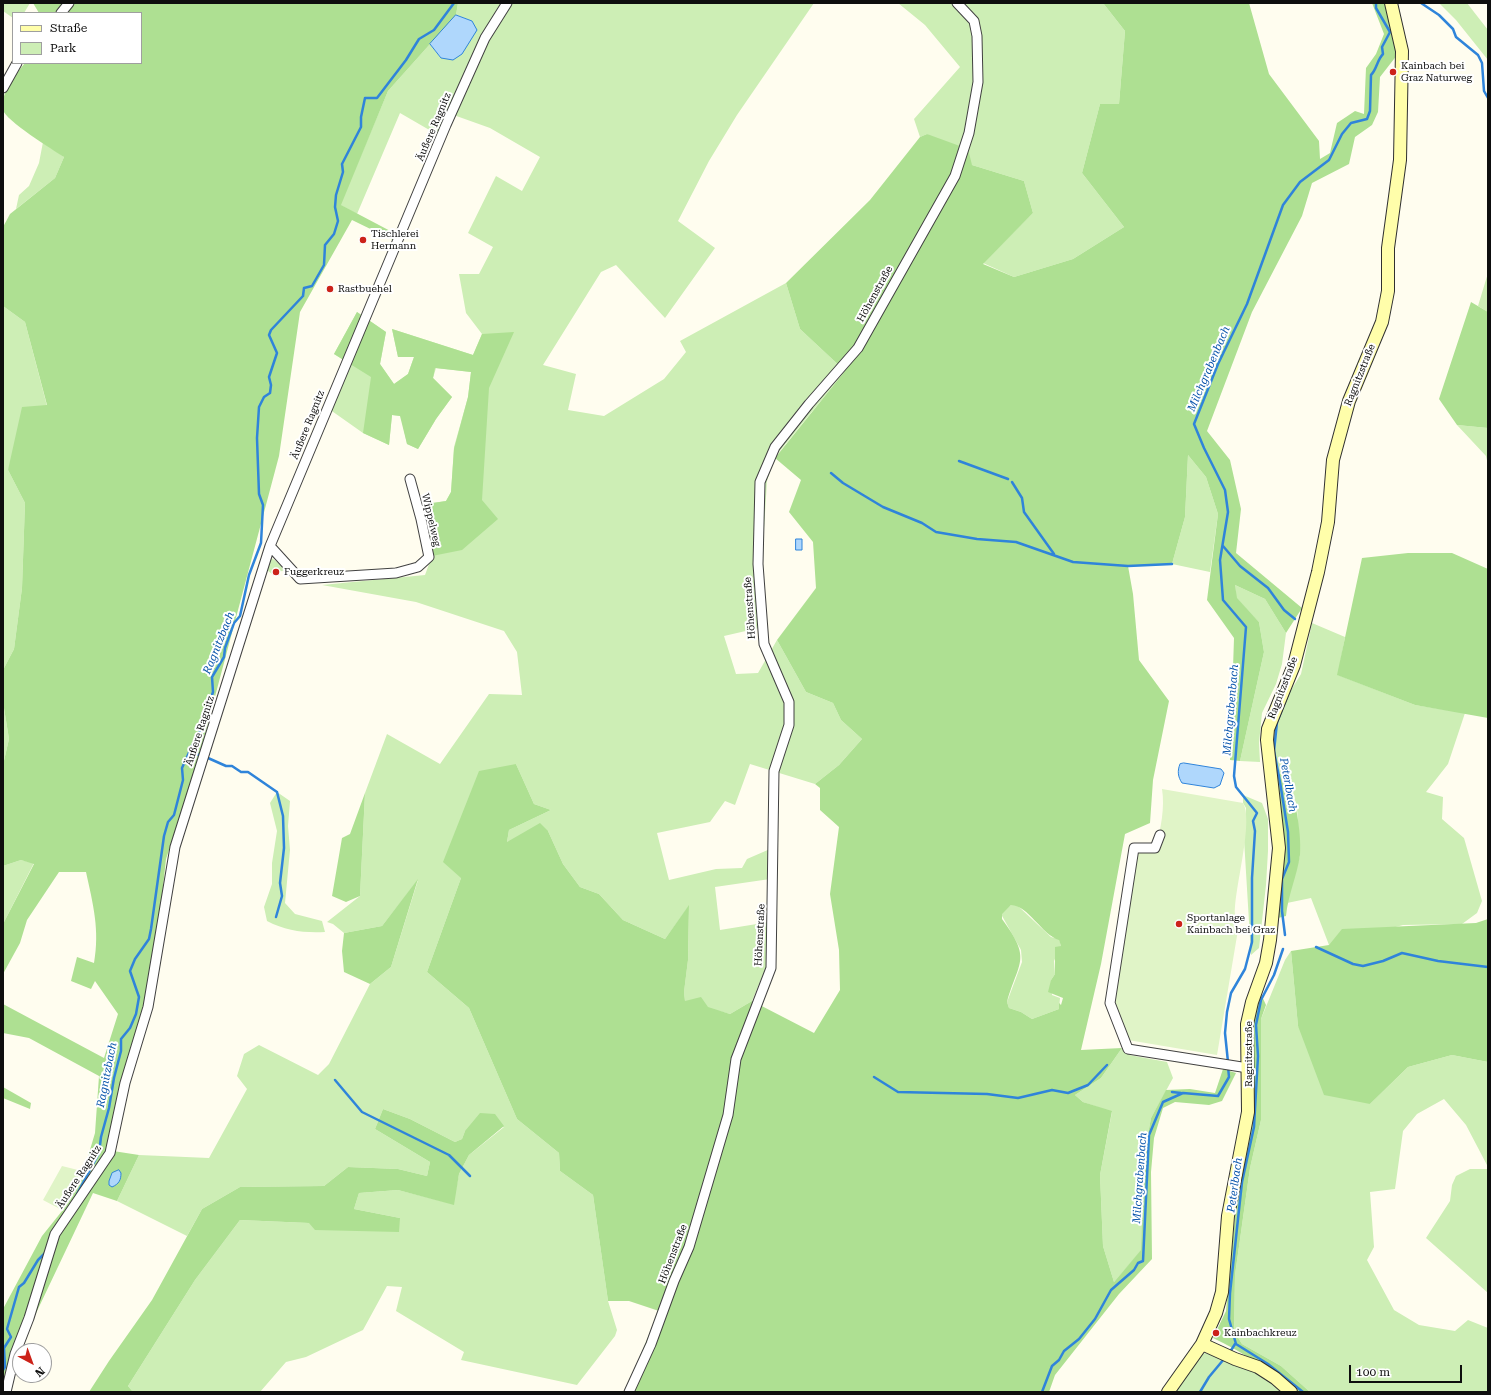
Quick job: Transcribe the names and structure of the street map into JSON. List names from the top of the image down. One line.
{"streets":{"main road":["Ragnitzstraße"],"street":["Äußere Ragnitz","Höhenstraße","Wippelweg"]},"crossings":[["Äußere Ragnitz","Wippelweg"]],"water":["Milchgrabenbach","Ragnitzbach","Peterlbach"],"places":["Kainbach bei Graz Naturweg","Tischlerei Hermann","Rastbuehel","Fuggerkreuz","Sportanlage Kainbach bei Graz","Kainbachkreuz"],"legend":["Straße","Park"],"scale_bar":"100 m","north":"bottom right"}
